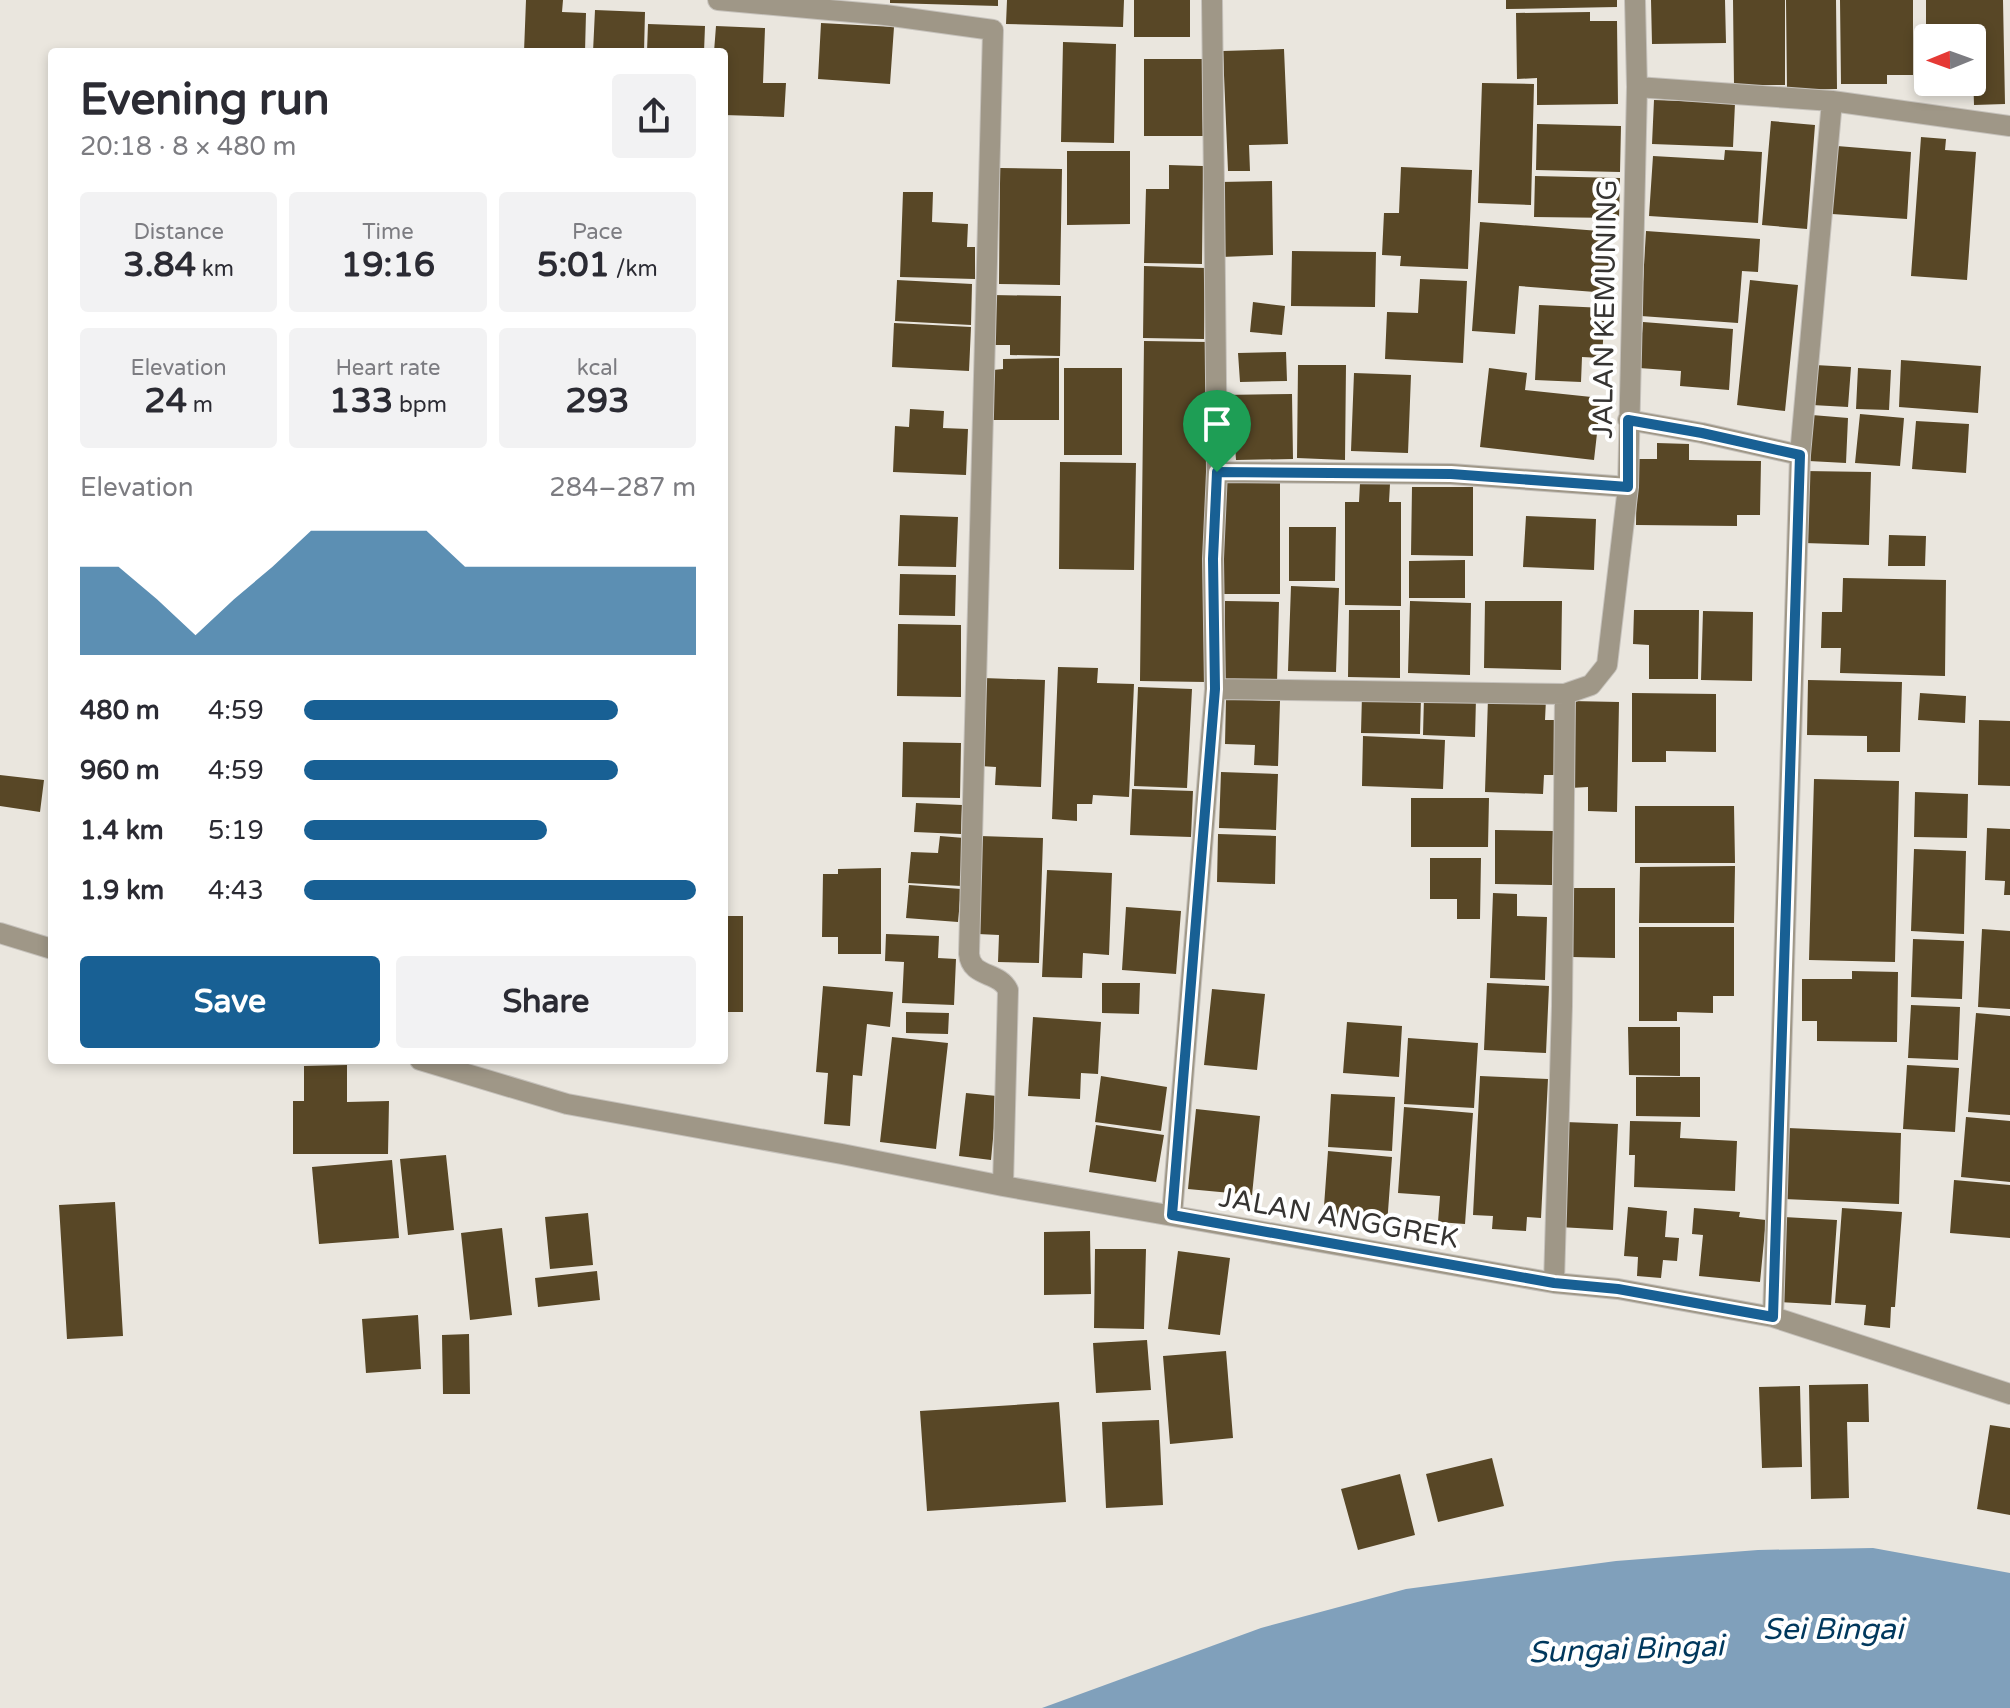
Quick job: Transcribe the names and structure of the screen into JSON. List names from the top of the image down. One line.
{"streets":{"street":["JALAN KEMUNING","JALAN ANGGREK"]},"water":["Sei Bingai","Sungai Bingai"],"north":"left","page":{"heading":["Evening run","20:18 · 8 × 480 m"],"stats":[["Distance","3.84 km"],["Time","19:16"],["Pace","5:01 /km"],["Elevation","24 m"],["Heart rate","133 bpm"],["kcal","293"]],"chart":["Elevation","284–287 m"],"list":[{"name":"480 m","note":"4:59"},{"name":"960 m","note":"4:59"},{"name":"1.4 km","note":"5:19"},{"name":"1.9 km","note":"4:43"}],"buttons":["Save","Share"]}}
